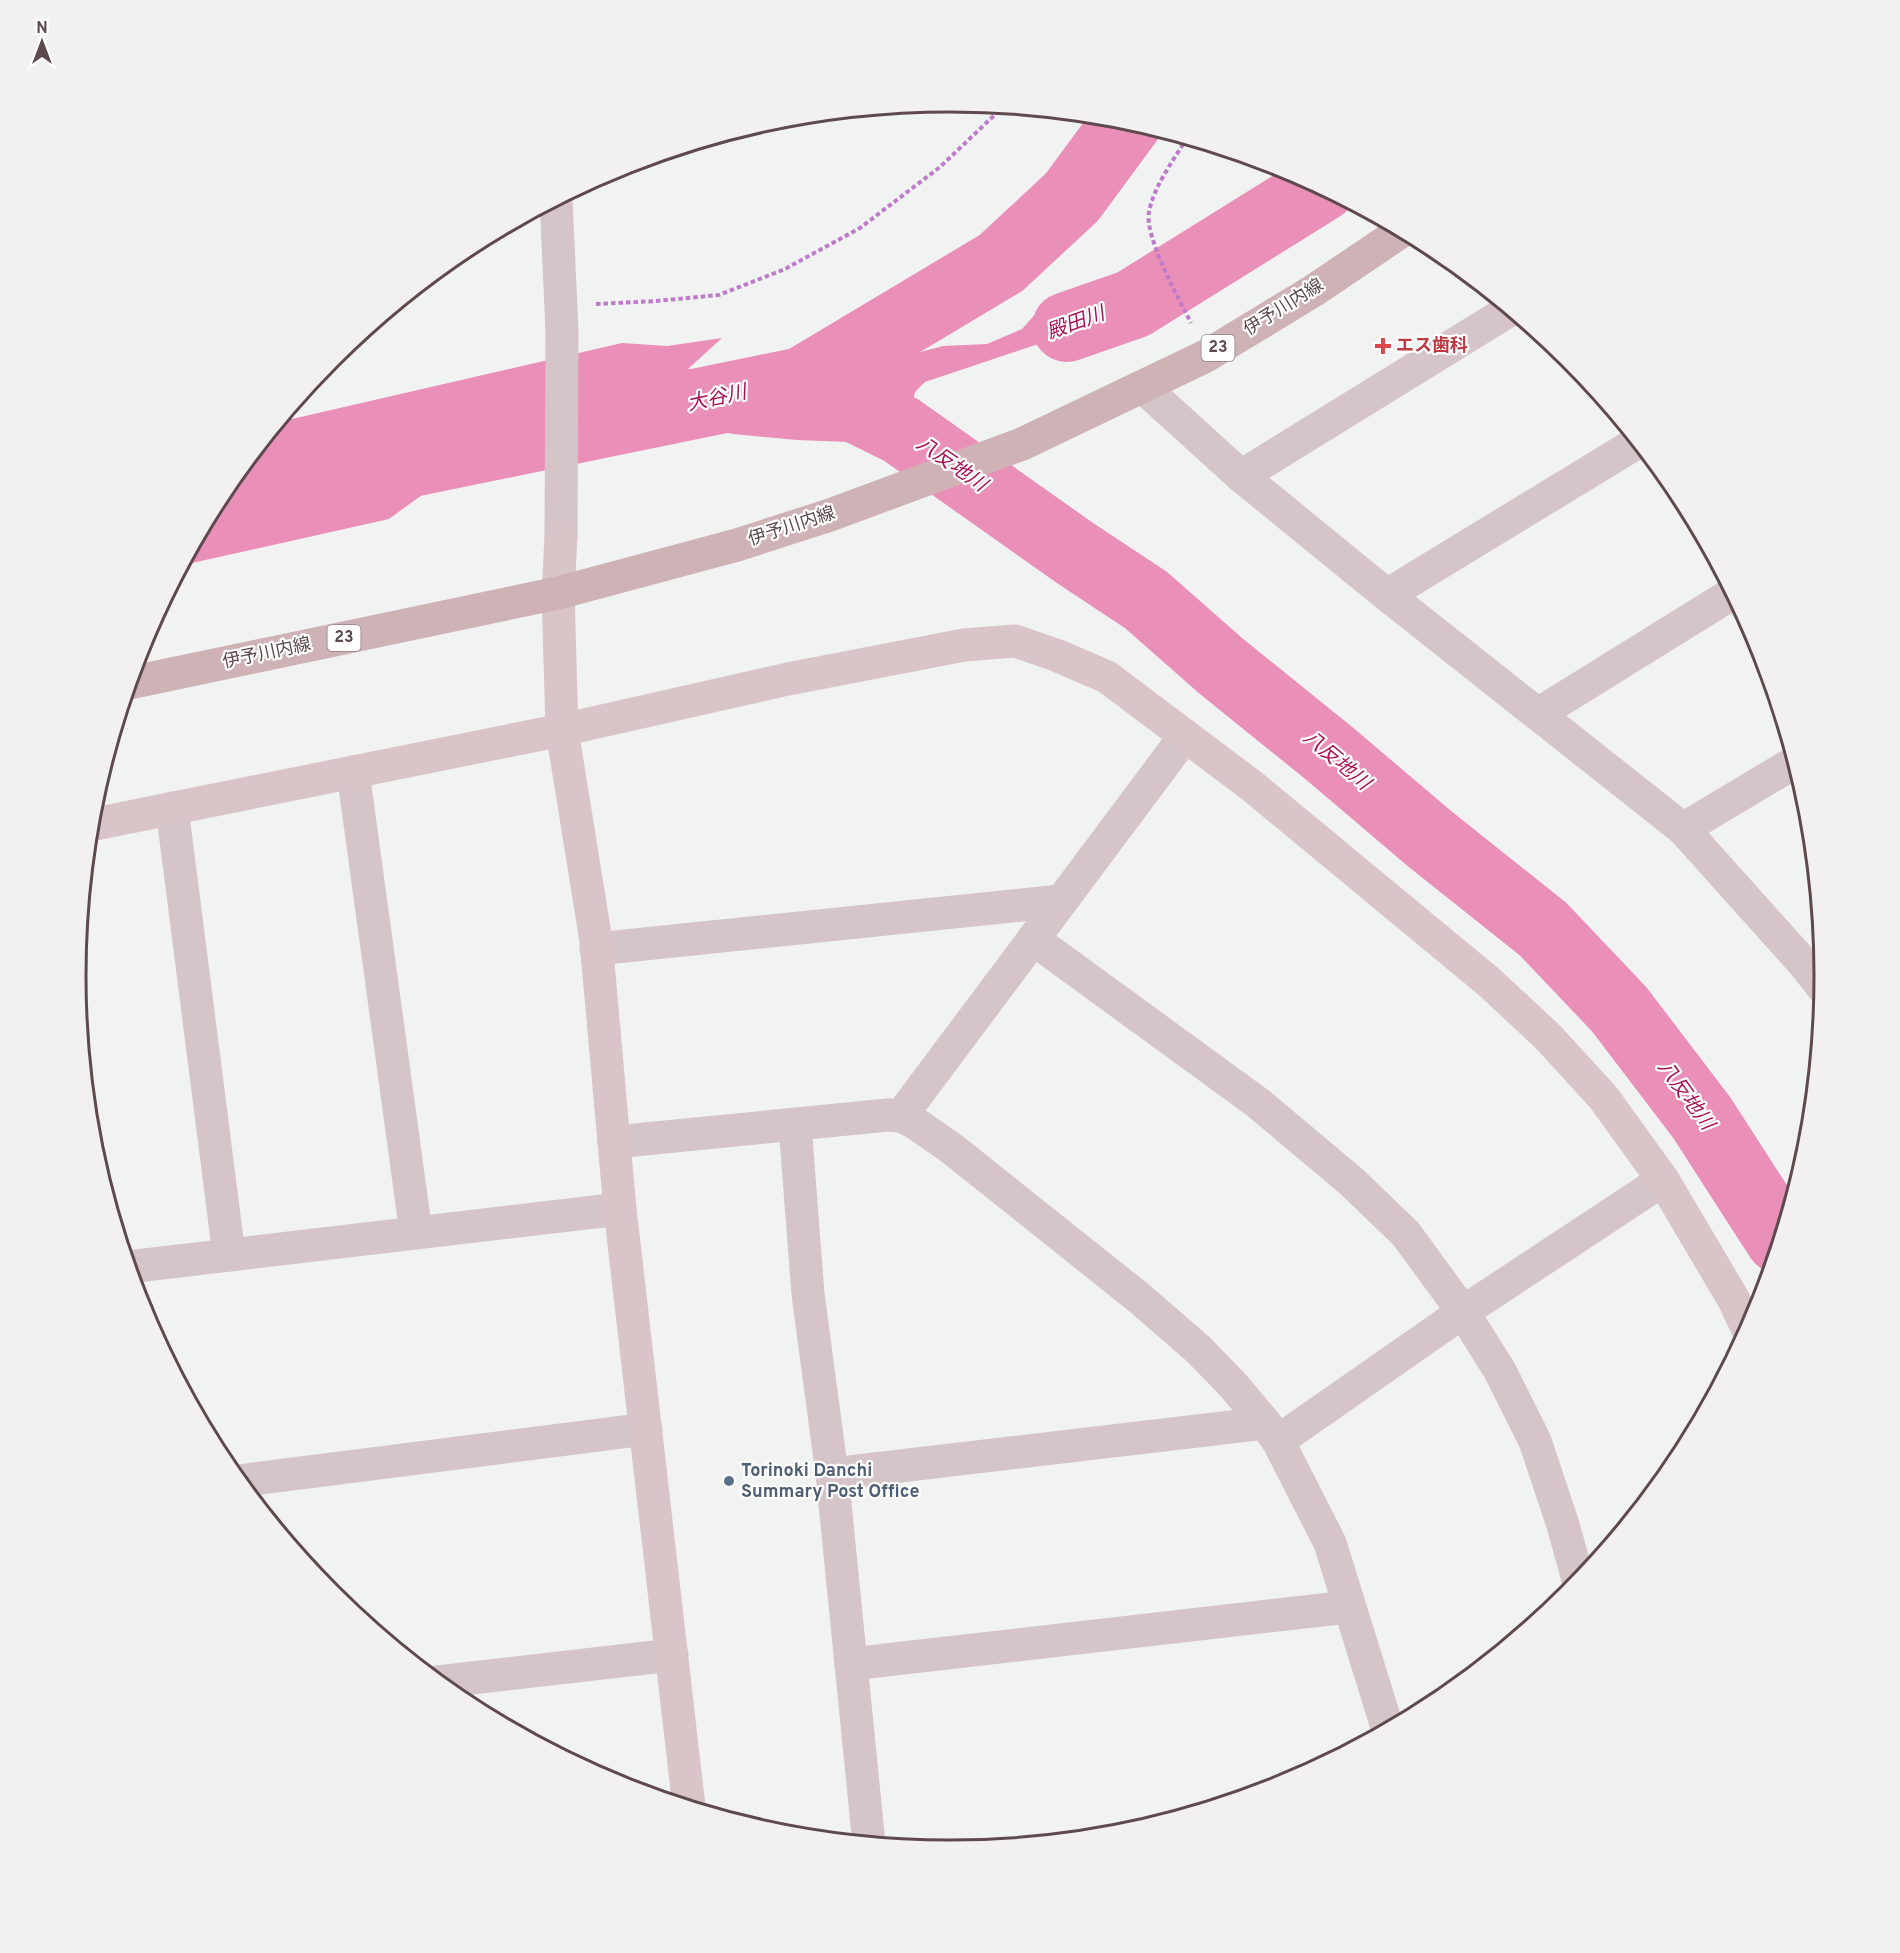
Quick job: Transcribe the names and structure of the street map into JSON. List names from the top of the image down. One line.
{"streets":{"main road":["伊予川内線","23"]},"water":["殿田川","大谷川","八反地川"],"places":{"health":["エス歯科"],"other":["Torinoki Danchi Summary Post Office"]},"north":"top"}
